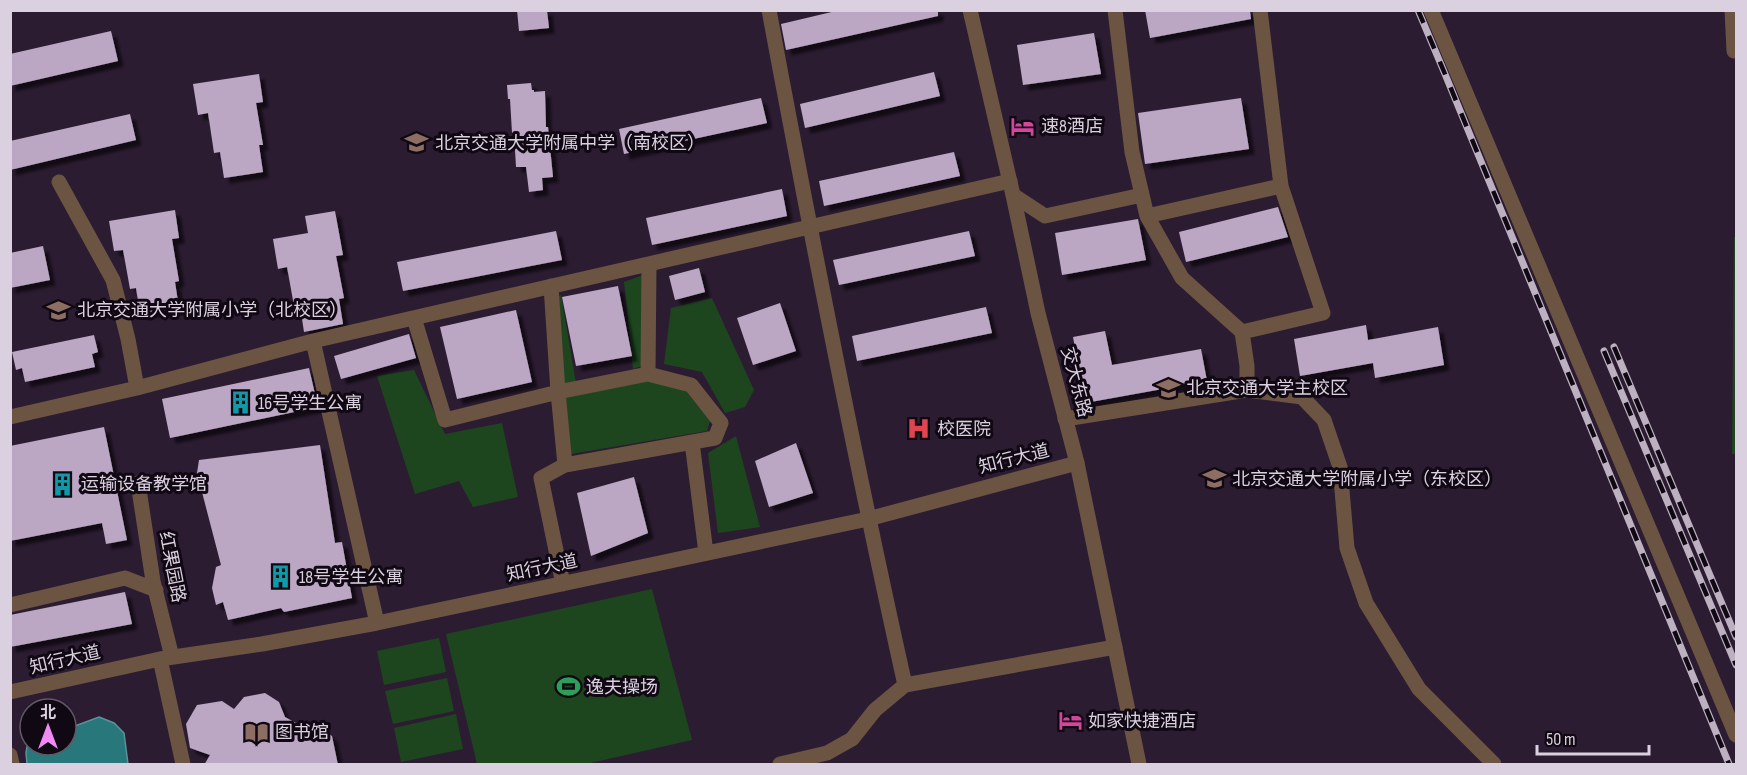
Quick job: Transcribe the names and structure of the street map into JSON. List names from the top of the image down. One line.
{"streets":{"street":["交大东路","知行大道","红果园路"]},"crossings":[["交大东路","知行大道"],["知行大道","红果园路"]],"places":{"hotel":["速8酒店","如家快捷酒店"],"school or university":["北京交通大学附属中学（南校区）","北京交通大学附属小学（北校区）","北京交通大学主校区","北京交通大学附属小学（东校区）"],"building":["16号学生公寓","运输设备教学馆","18号学生公寓"],"hospital":["校医院"],"sports":["逸夫操场"],"library":["图书馆"]},"scale_bar":"50 m","north":"top"}
